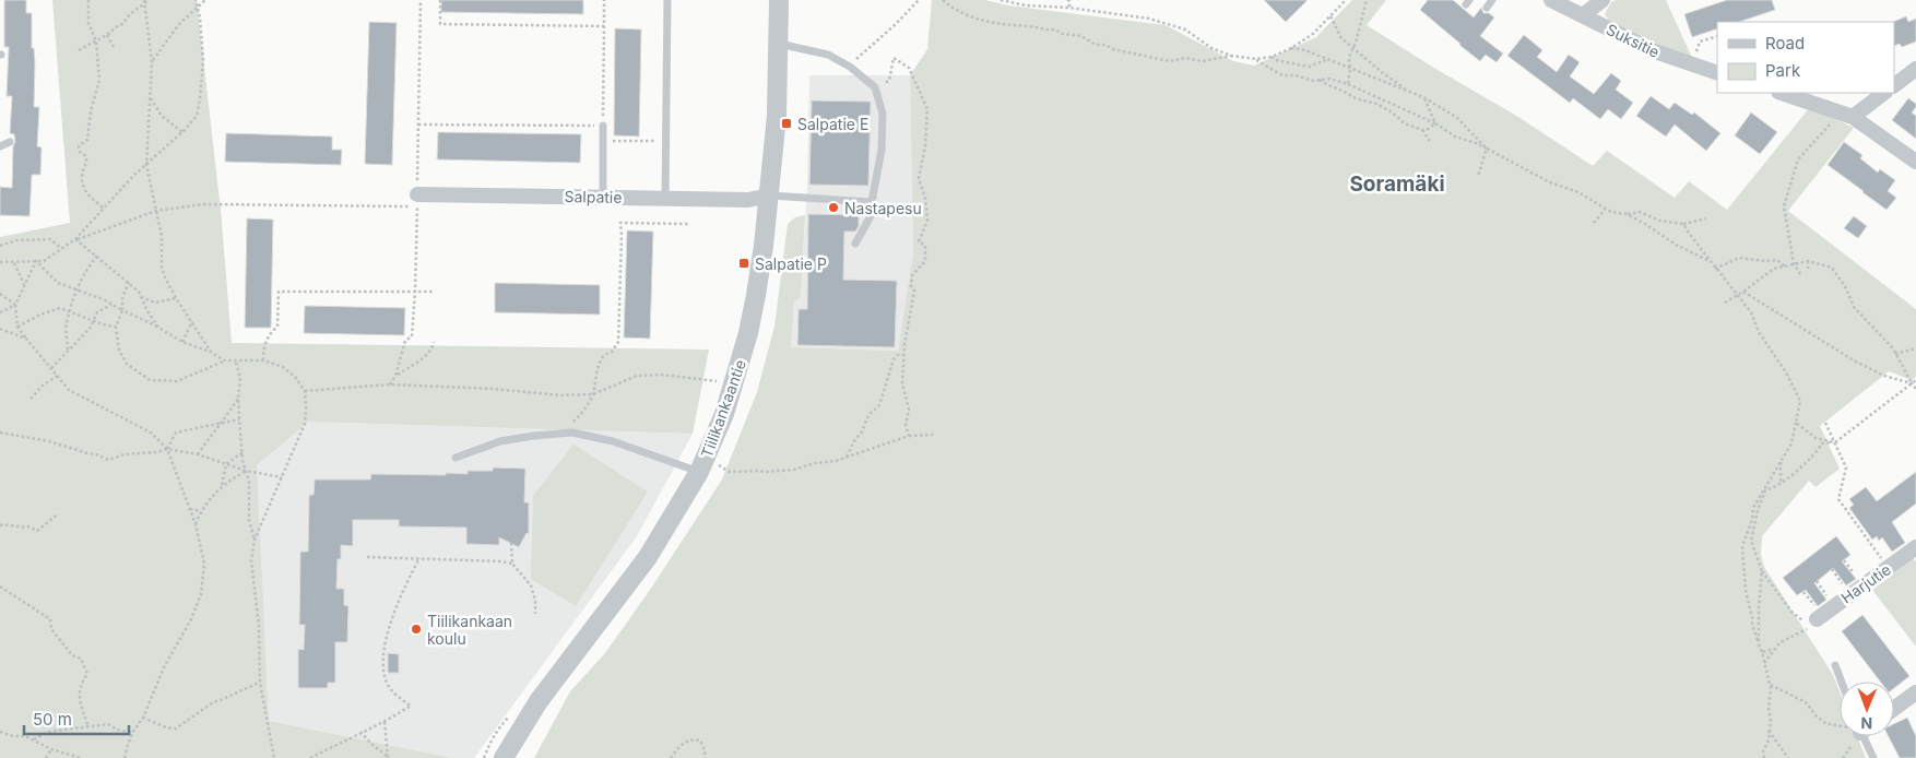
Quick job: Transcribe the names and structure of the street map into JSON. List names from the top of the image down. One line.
{"streets":{"street":["Suksitie","Salpatie","Tiilikankaantie","Harjutie"]},"crossings":[["Salpatie","Tiilikankaantie"]],"districts":["Soramäki"],"places":{"transit":["Salpatie E","Salpatie P"],"other":["Nastapesu","Tiilikankaan koulu"]},"legend":["Road","Park"],"scale_bar":"50 m","north":"bottom"}
